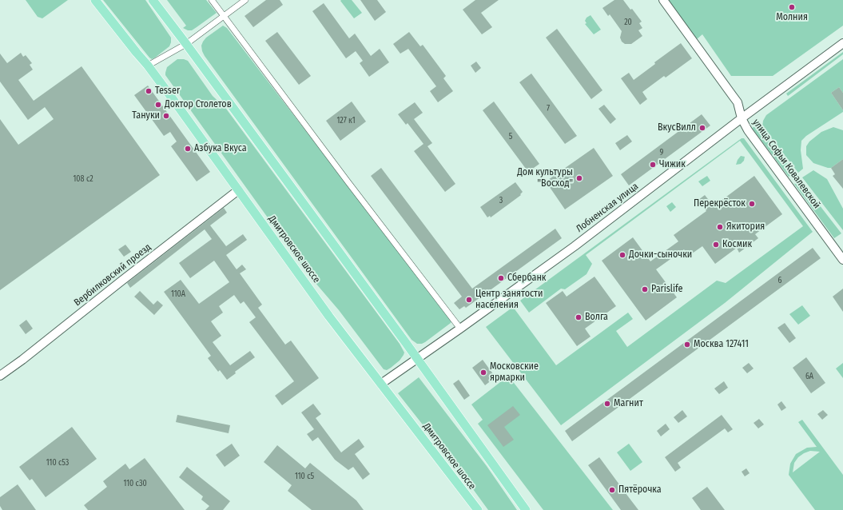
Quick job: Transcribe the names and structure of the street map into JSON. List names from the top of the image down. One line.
{"streets":{"main road":["Дмитровское шоссе"],"street":["улица Софьи Ковалевской","Лобненская улица","Вербилковский проезд"]},"crossings":[["улица Софьи Ковалевской","Лобненская улица"],["Лобненская улица","Дмитровское шоссе"],["Дмитровское шоссе","Вербилковский проезд"]],"places":["Молния","Tesser","Доктор Столетов","Тануки","ВкусВилл","Азбука Вкуса","Чижик","Дом культуры \"Восход\"","Перекрёсток","Якитория","Космик","Дочки-сыночки","Сбербанк","Parislife","Центр занятости населения","Волга","Москва 127411","Московские ярмарки","Магнит","Пятёрочка"],"house_numbers":["20","7","127 к1","5","9","108 с2","3","6","110А","6А","110 с53","110 с5","110 с30"]}
